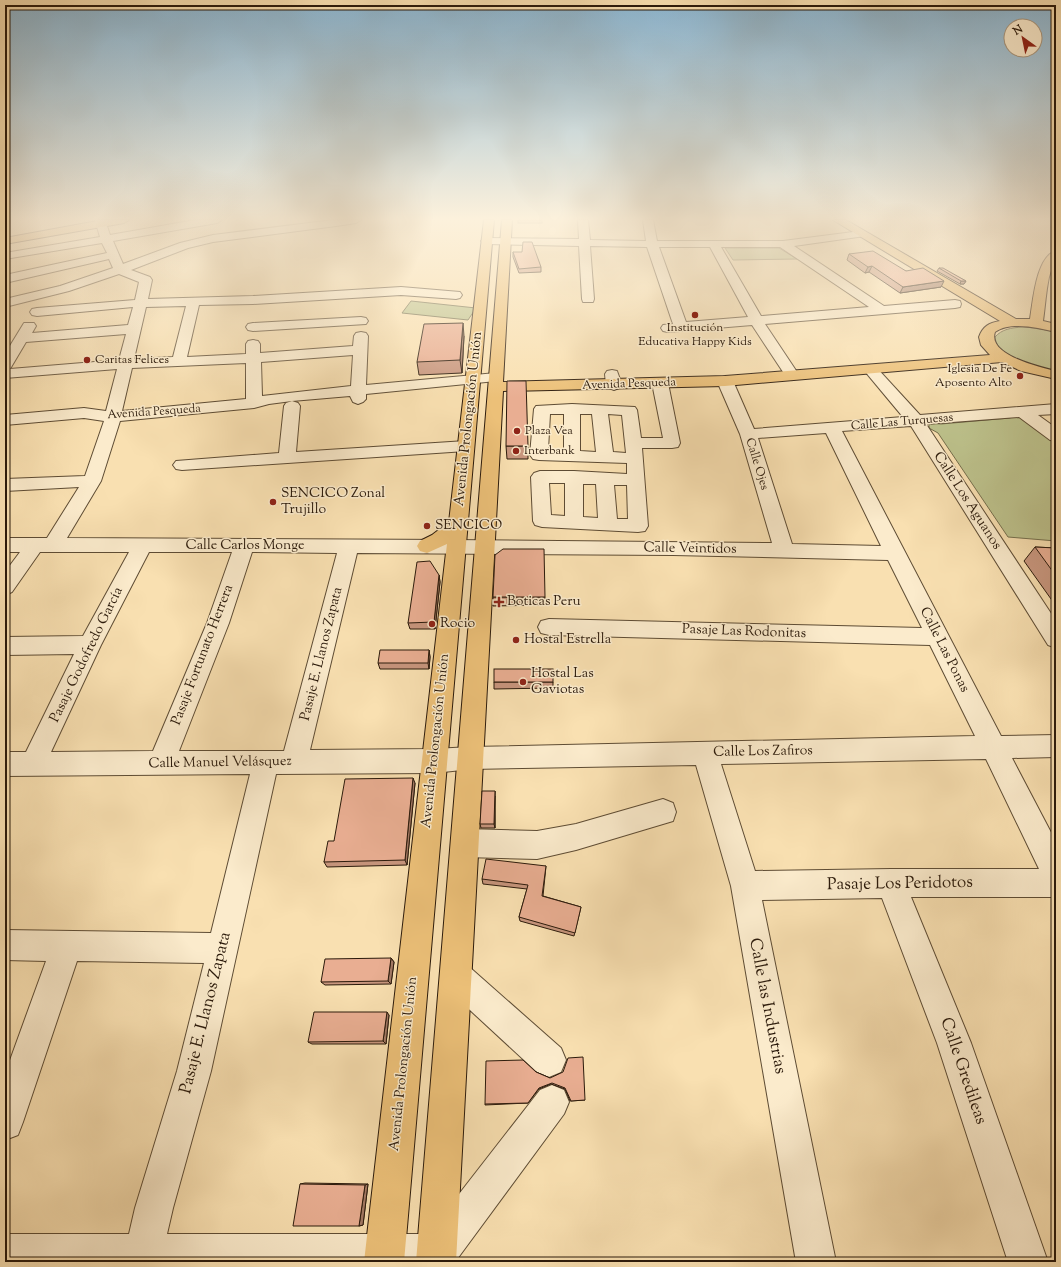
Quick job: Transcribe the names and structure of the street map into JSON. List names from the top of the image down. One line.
{"streets":{"main road":["Avenida Pesqueda","Avenida Prolongación Unión"],"street":["Calle Las Turquesas","Calle Ojes","Calle Los Aguanos","Calle Carlos Monge","Calle Veintidos","Pasaje Las Rodonitas","Calle Las Ponas","Pasaje E. Llanos Zapata","Pasaje Godofredo García","Pasaje Fortunato Herrera","Calle Los Zafiros","Calle Manuel Velásquez","Pasaje Los Peridotos","Calle las Industrias","Calle Gredileas"]},"crossings":[["Avenida Pesqueda","Avenida Prolongación Unión"],["Avenida Pesqueda","Calle Ojes"],["Avenida Pesqueda","Calle Los Aguanos"],["Avenida Prolongación Unión","Calle Carlos Monge"],["Avenida Prolongación Unión","Calle Veintidos"],["Avenida Prolongación Unión","Calle Los Zafiros"],["Avenida Prolongación Unión","Calle Manuel Velásquez"],["Calle Las Turquesas","Calle Ojes"],["Calle Las Turquesas","Calle Los Aguanos"],["Calle Las Turquesas","Calle Las Ponas"],["Calle Ojes","Calle Veintidos"],["Calle Carlos Monge","Calle Veintidos"],["Calle Carlos Monge","Pasaje E. Llanos Zapata"],["Calle Carlos Monge","Pasaje Godofredo García"],["Calle Carlos Monge","Pasaje Fortunato Herrera"],["Calle Veintidos","Calle Las Ponas"],["Pasaje Las Rodonitas","Calle Las Ponas"],["Calle Las Ponas","Calle Los Zafiros"],["Pasaje E. Llanos Zapata","Calle Manuel Velásquez"],["Pasaje Godofredo García","Calle Manuel Velásquez"],["Pasaje Fortunato Herrera","Calle Manuel Velásquez"],["Calle Los Zafiros","Calle Manuel Velásquez"],["Calle Los Zafiros","Calle las Industrias"],["Pasaje Los Peridotos","Calle las Industrias"],["Pasaje Los Peridotos","Calle Gredileas"]],"places":{"other":["Institución Educativa Happy Kids","Caritas Felices","Iglesia De Fe Aposento Alto","Plaza Vea","Interbank","SENCICO Zonal Trujillo","SENCICO","Rocio","Hostal Estrella","Hostal Las Gaviotas"],"health":["Boticas Peru"]},"north":"top left"}
